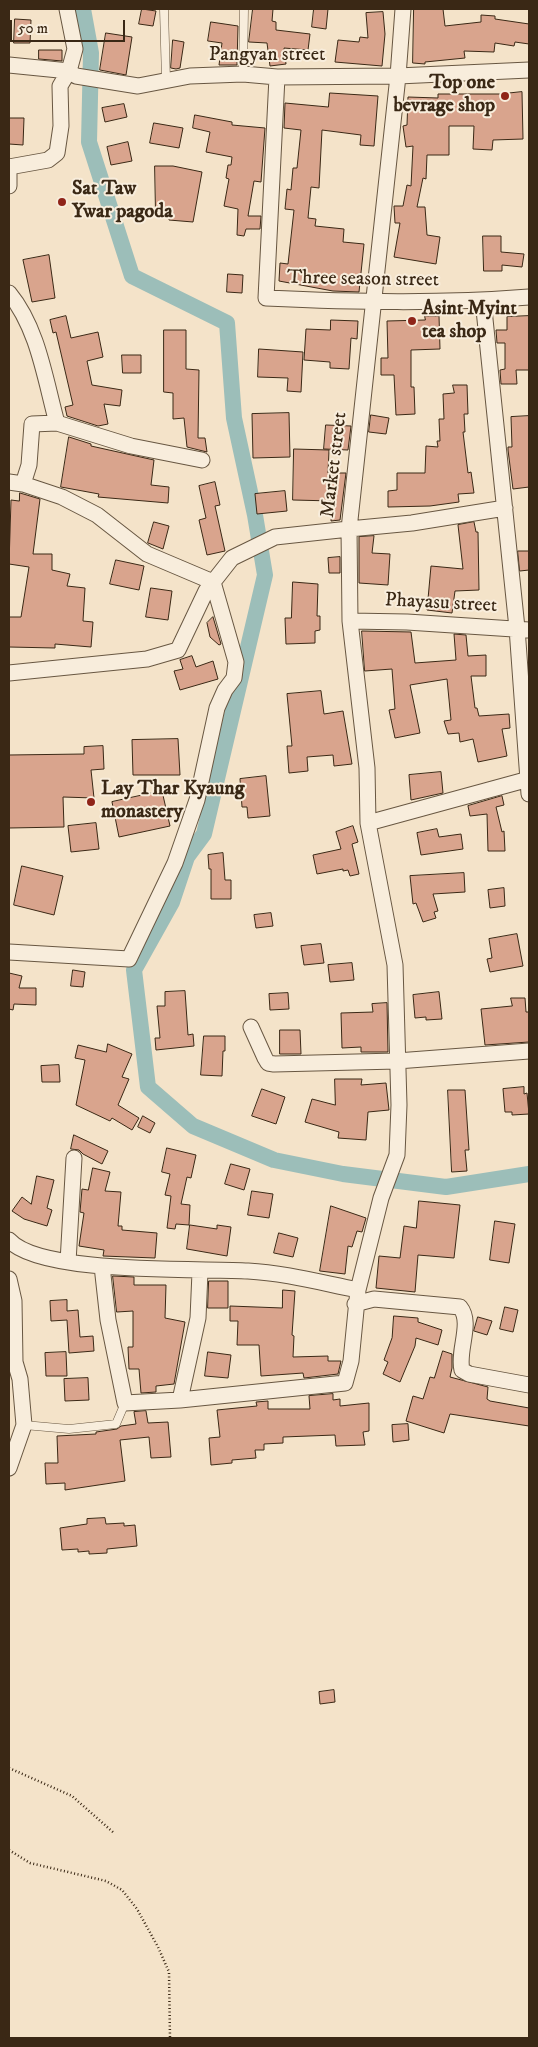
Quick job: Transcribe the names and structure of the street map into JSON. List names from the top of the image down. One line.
{"streets":{"street":["Pangyan street","Three season street","Market street","Phayasu street"]},"crossings":[["Pangyan street","Three season street"],["Pangyan street","Market street"],["Three season street","Market street"]],"places":["Top one bevrage shop","Sat Taw Ywar pagoda","Asint Myint tea shop","Lay Thar Kyaung monastery"],"scale_bar":"50 m"}
